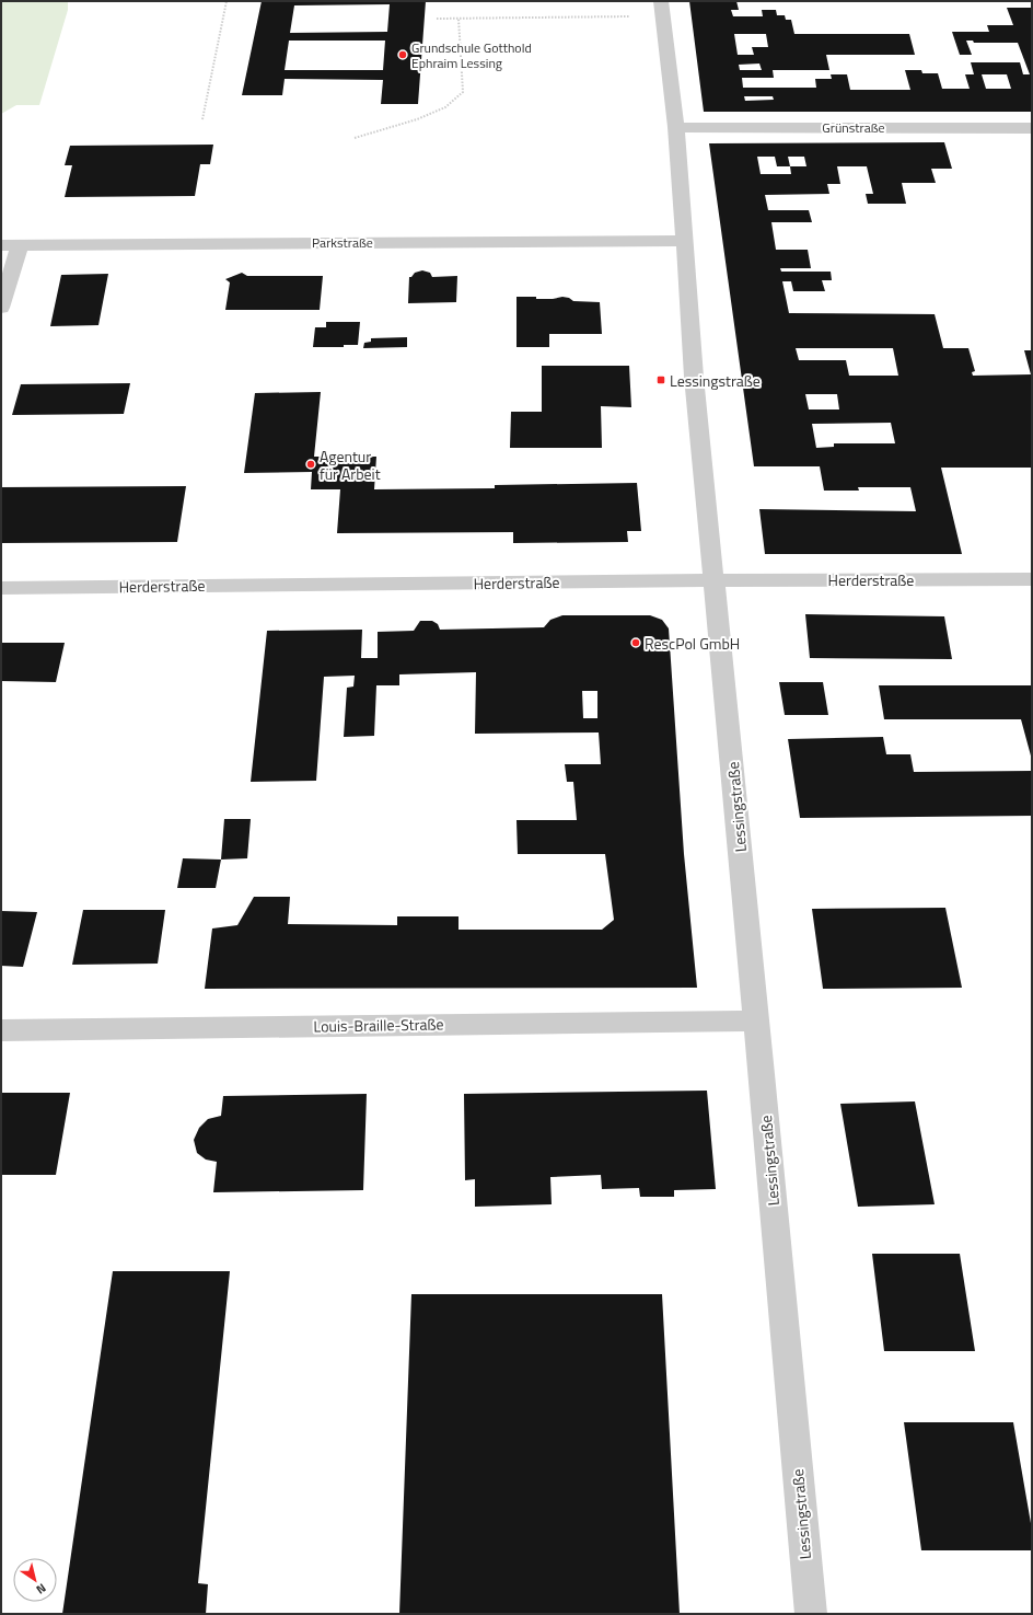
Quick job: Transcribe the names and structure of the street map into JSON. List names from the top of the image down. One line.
{"streets":{"street":["Grünstraße","Parkstraße","Herderstraße","Lessingstraße","Louis-Braille-Straße"]},"crossings":[["Grünstraße","Lessingstraße"],["Parkstraße","Lessingstraße"],["Herderstraße","Lessingstraße"],["Lessingstraße","Louis-Braille-Straße"]],"places":{"other":["Grundschule Gotthold Ephraim Lessing","Agentur für Arbeit","RescPol GmbH"],"transit":["Lessingstraße"]},"north":"bottom right"}
